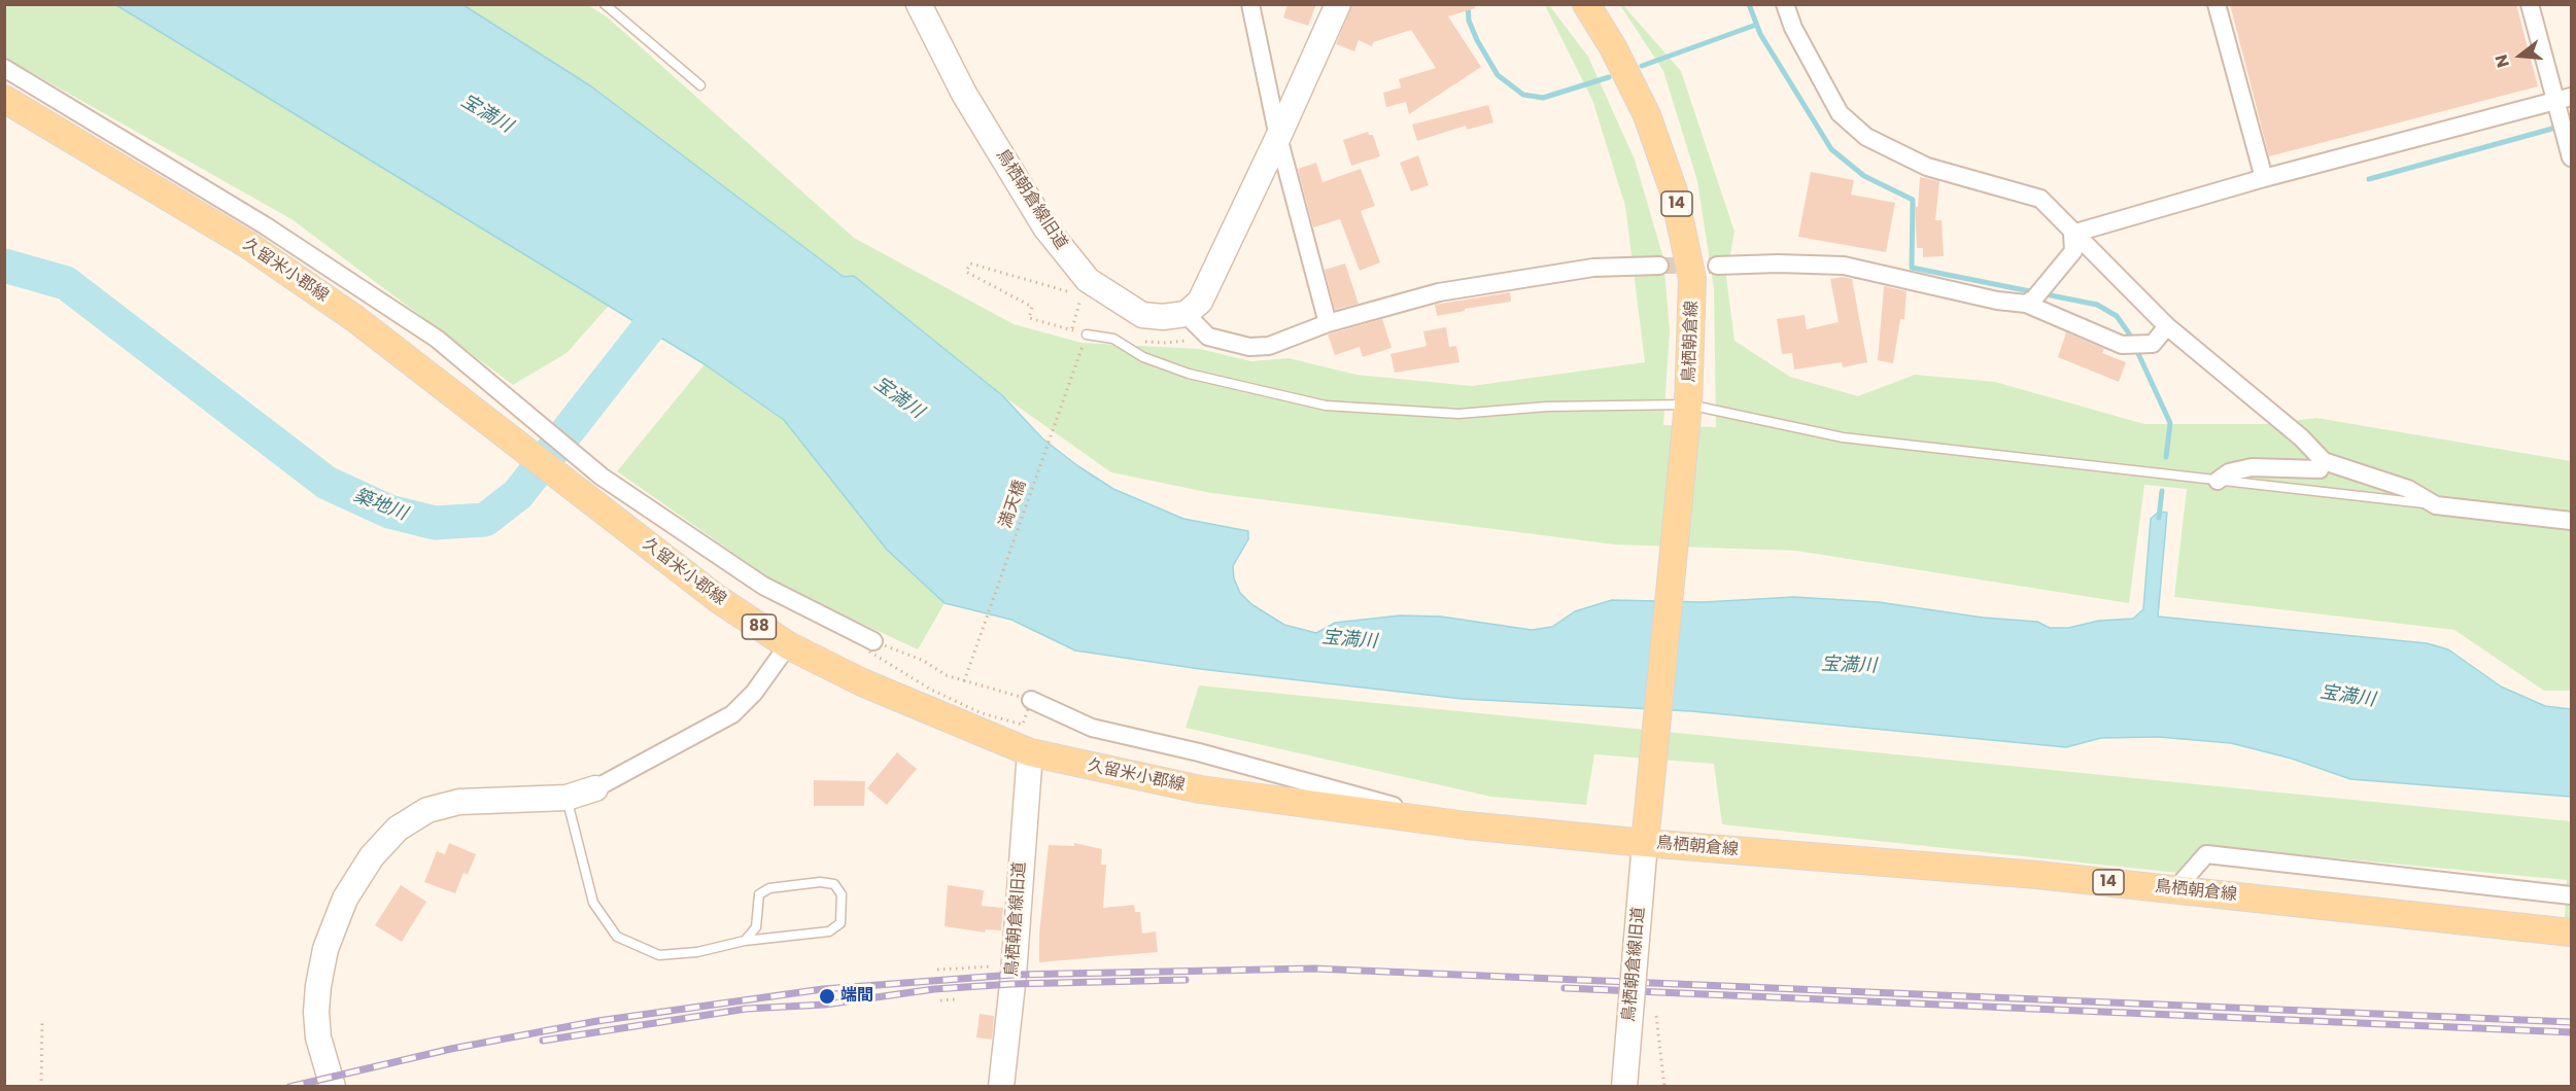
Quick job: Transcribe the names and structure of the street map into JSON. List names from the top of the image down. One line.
{"streets":{"main road":["14","久留米小郡線","鳥栖朝倉線","88"],"street":["鳥栖朝倉線旧道"],"path":["満天橋"]},"crossings":[["鳥栖朝倉線旧道","久留米小郡線"],["鳥栖朝倉線旧道","鳥栖朝倉線"],["久留米小郡線","鳥栖朝倉線"]],"water":["宝満川","築地川"],"places":["端間"],"north":"left"}
